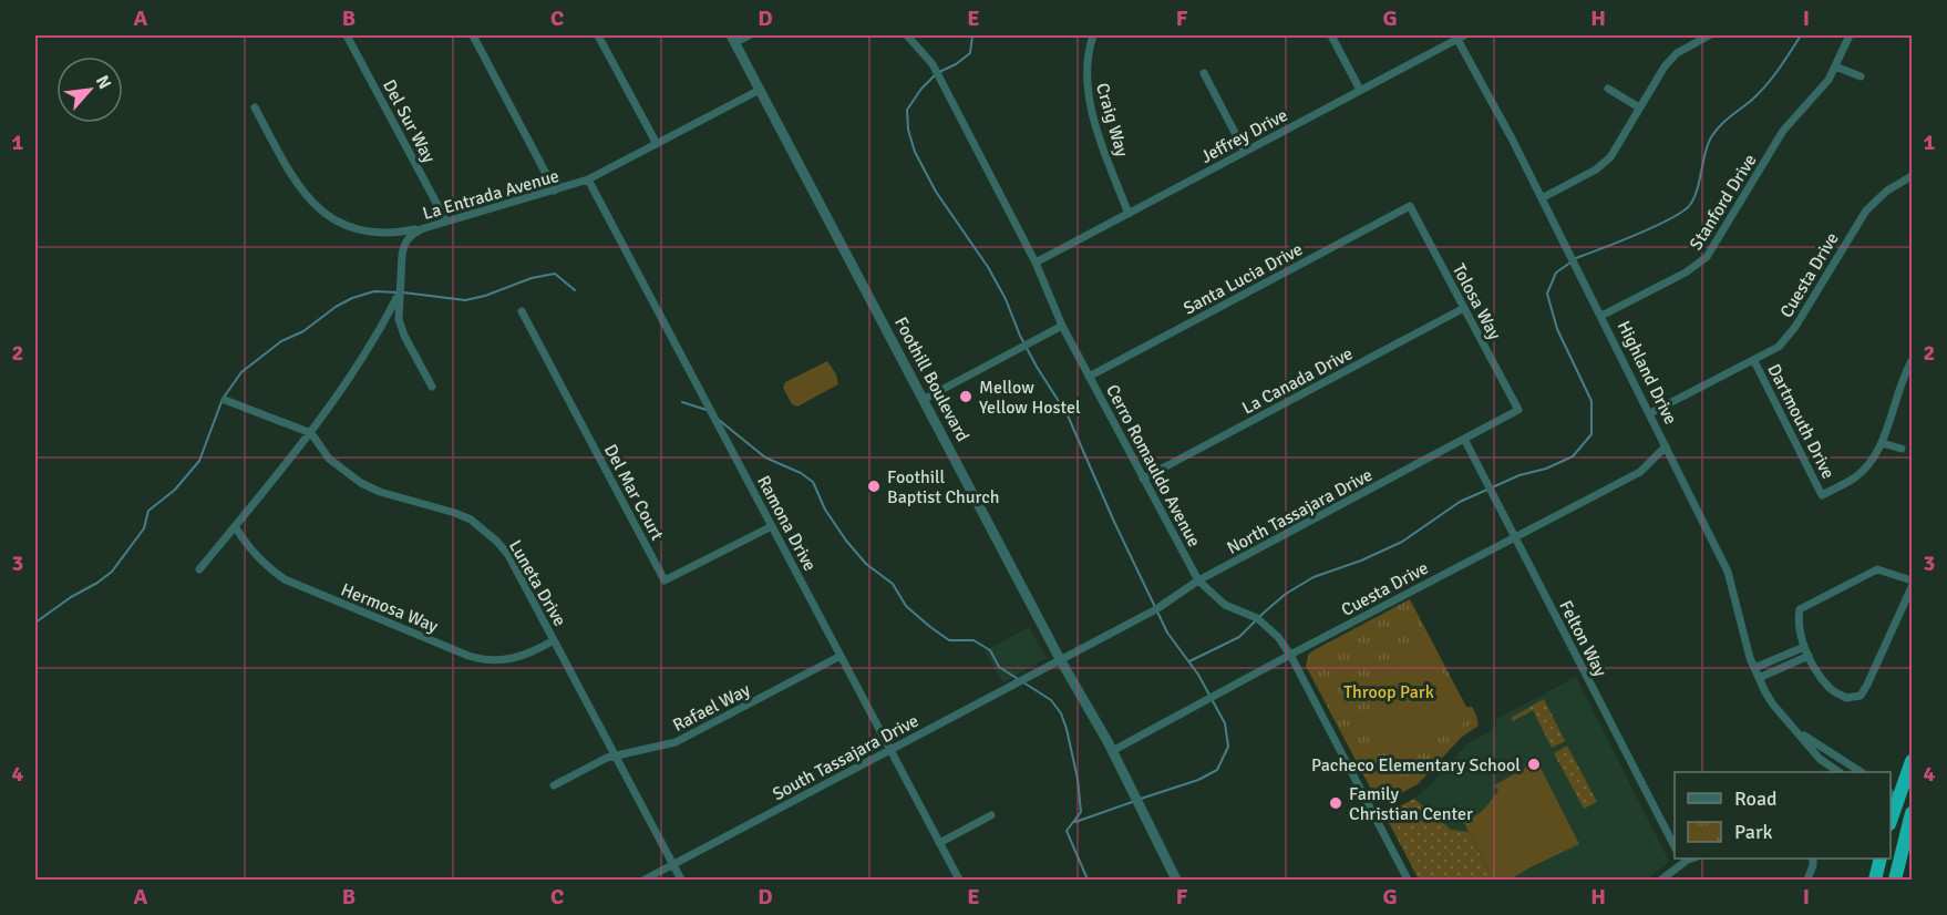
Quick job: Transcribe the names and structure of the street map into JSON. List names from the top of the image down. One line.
{"streets":{"street":["Craig Way","Del Sur Way","Jeffrey Drive","La Entrada Avenue","Stanford Drive","Cuesta Drive","Santa Lucia Drive","Tolosa Way","Highland Drive","Foothill Boulevard","La Canada Drive","Dartmouth Drive","Cerro Romauldo Avenue","Del Mar Court","North Tassajara Drive","Ramona Drive","Luneta Drive","Hermosa Way","Felton Way","Rafael Way","South Tassajara Drive"]},"crossings":[["Craig Way","Jeffrey Drive"],["Del Sur Way","La Entrada Avenue"],["Jeffrey Drive","Highland Drive"],["Jeffrey Drive","Cerro Romauldo Avenue"],["La Entrada Avenue","Foothill Boulevard"],["La Entrada Avenue","Ramona Drive"],["La Entrada Avenue","Luneta Drive"],["La Entrada Avenue","Hermosa Way"],["Stanford Drive","Highland Drive"],["Cuesta Drive","Highland Drive"],["Cuesta Drive","Foothill Boulevard"],["Cuesta Drive","Dartmouth Drive"],["Cuesta Drive","Cerro Romauldo Avenue"],["Cuesta Drive","Felton Way"],["Santa Lucia Drive","Tolosa Way"],["Santa Lucia Drive","Cerro Romauldo Avenue"],["Tolosa Way","La Canada Drive"],["Tolosa Way","North Tassajara Drive"],["Foothill Boulevard","North Tassajara Drive"],["Foothill Boulevard","South Tassajara Drive"],["La Canada Drive","Cerro Romauldo Avenue"],["Cerro Romauldo Avenue","North Tassajara Drive"],["Del Mar Court","Ramona Drive"],["North Tassajara Drive","Felton Way"],["North Tassajara Drive","South Tassajara Drive"],["Ramona Drive","Rafael Way"],["Ramona Drive","South Tassajara Drive"],["Luneta Drive","Hermosa Way"],["Luneta Drive","Rafael Way"],["Luneta Drive","South Tassajara Drive"]],"parks":["Throop Park"],"places":["Mellow Yellow Hostel","Foothill Baptist Church","Pacheco Elementary School","Family Christian Center"],"legend":["Road","Park"],"north":"top right","grid":{"columns":["A","B","C","D","E","F","G","H","I"],"rows":["1","2","3","4"]}}
